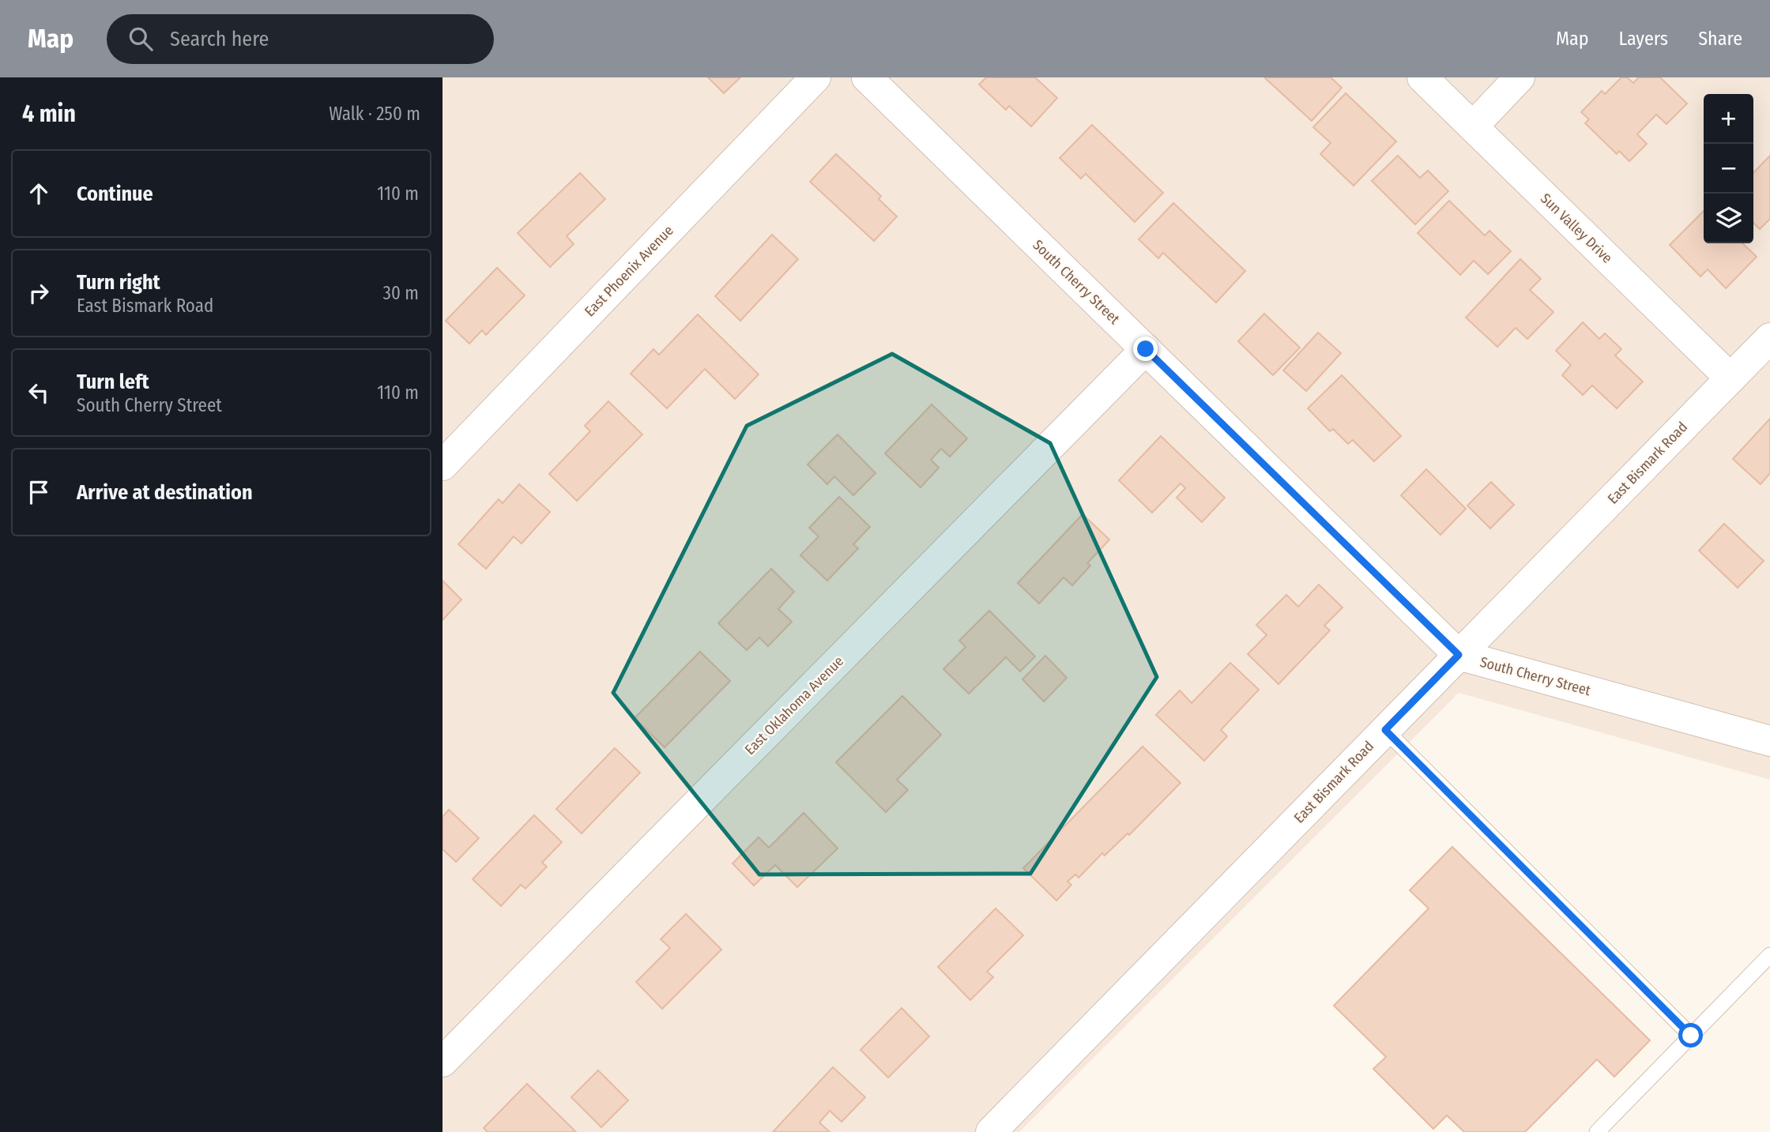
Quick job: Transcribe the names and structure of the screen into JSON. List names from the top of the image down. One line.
{"streets":{"street":["Sun Valley Drive","East Phoenix Avenue","South Cherry Street","East Bismark Road","East Oklahoma Avenue"]},"crossings":[["Sun Valley Drive","East Bismark Road"],["South Cherry Street","East Bismark Road"],["South Cherry Street","East Oklahoma Avenue"]],"page":{"header":"Map","search":"Search here","nav":["Map","Layers","Share"],"heading":["4 min","Walk · 250 m"],"map_buttons":["+","−"],"list":[["Continue","110 m"],["Turn right","East Bismark Road","30 m"],["Turn left","South Cherry Street","110 m"],"Arrive at destination"]}}
